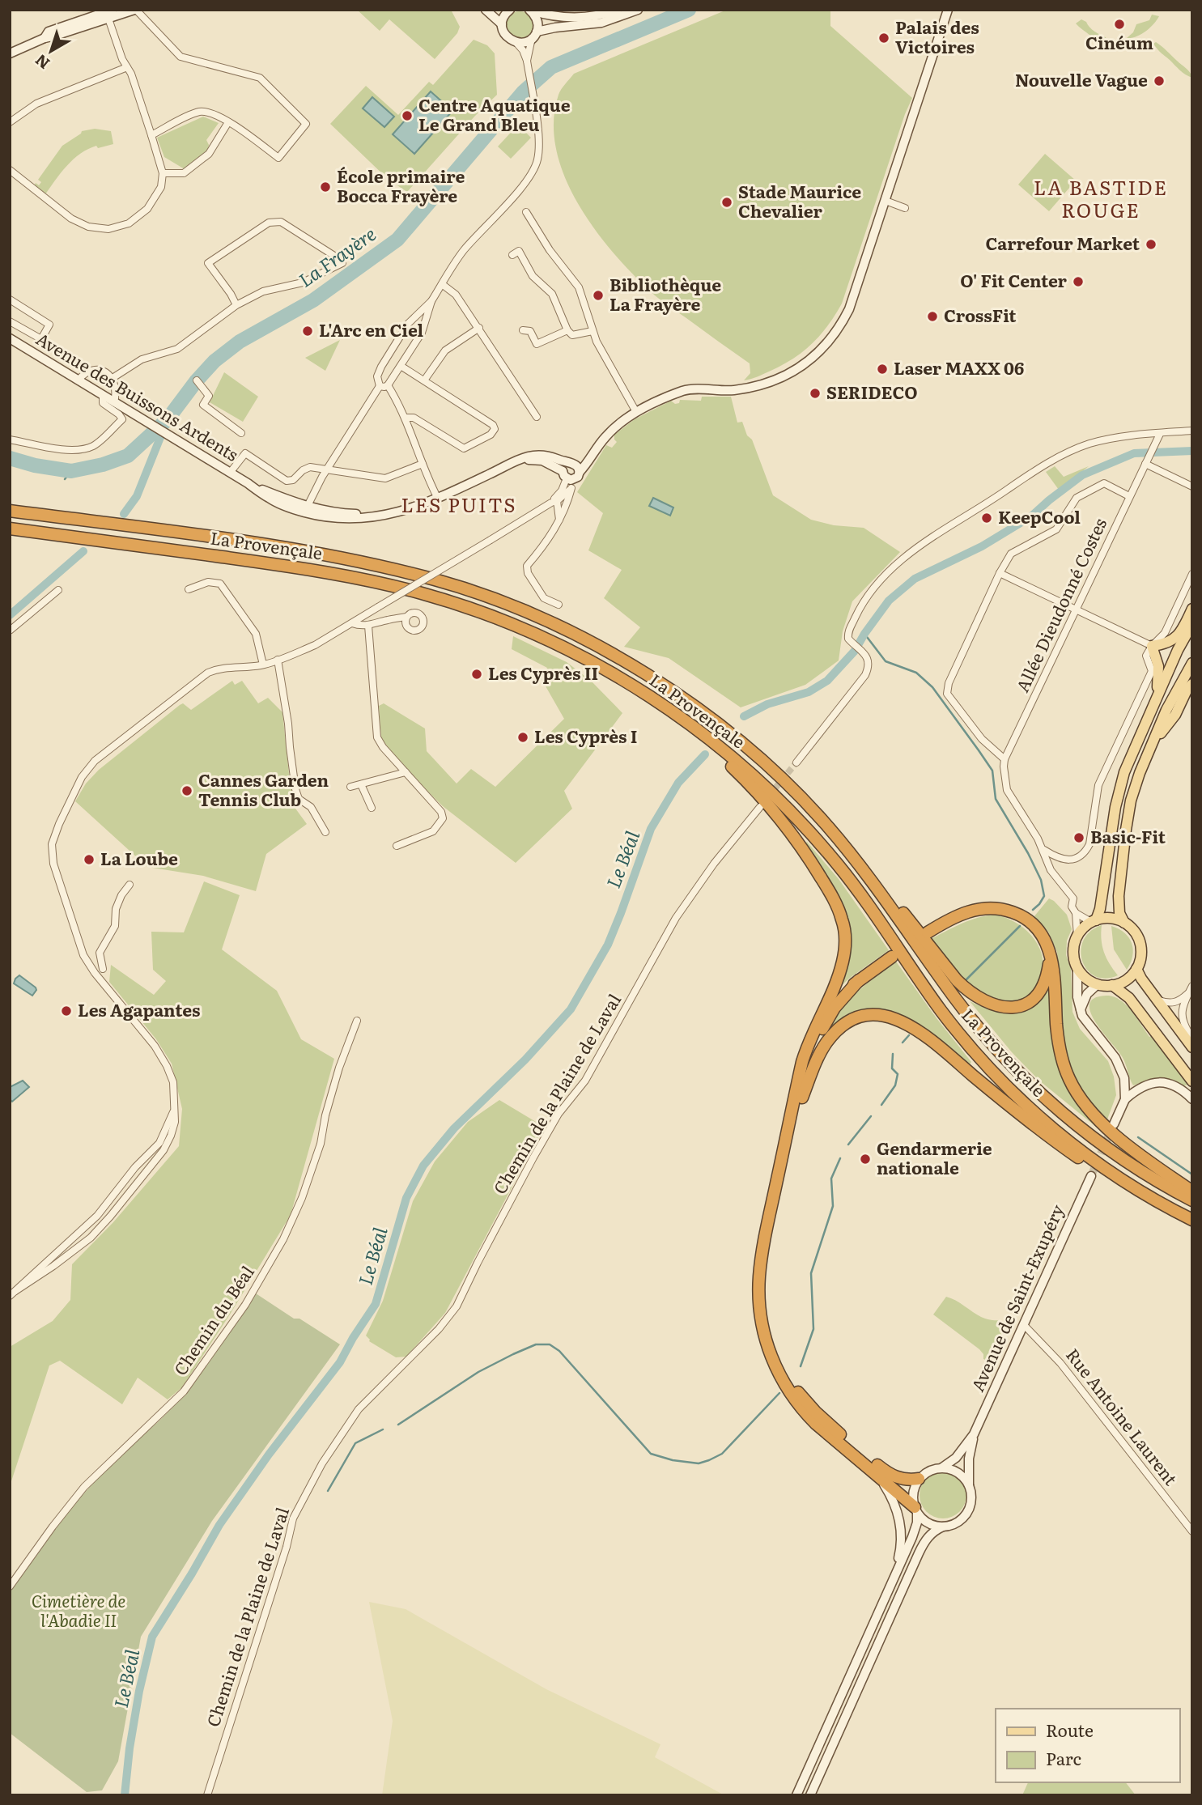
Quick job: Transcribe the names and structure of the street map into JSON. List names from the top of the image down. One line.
{"streets":{"highway":["La Provençale"],"main road":["Avenue des Buissons Ardents","Avenue de Saint-Exupéry"],"street":["Allée Dieudonné Costes","Chemin de la Plaine de Laval","Chemin du Béal","Rue Antoine Laurent"]},"crossings":[["Avenue de Saint-Exupéry","Rue Antoine Laurent"]],"districts":["LA BASTIDE ROUGE","LES PUITS"],"water":["La Frayère","Le Béal"],"parks":["Cimetière de l'Abadie II"],"places":["Cinéum","Palais des Victoires","Nouvelle Vague","Centre Aquatique Le Grand Bleu","École primaire Bocca Frayère","Stade Maurice Chevalier","Carrefour Market","O' Fit Center","Bibliothèque La Frayère","CrossFit","L'Arc en Ciel","Laser MAXX 06","SERIDECO","KeepCool","Les Cyprès II","Les Cyprès I","Cannes Garden Tennis Club","Basic-Fit","La Loube","Les Agapantes","Gendarmerie nationale"],"legend":["Route","Parc"],"north":"bottom left"}
